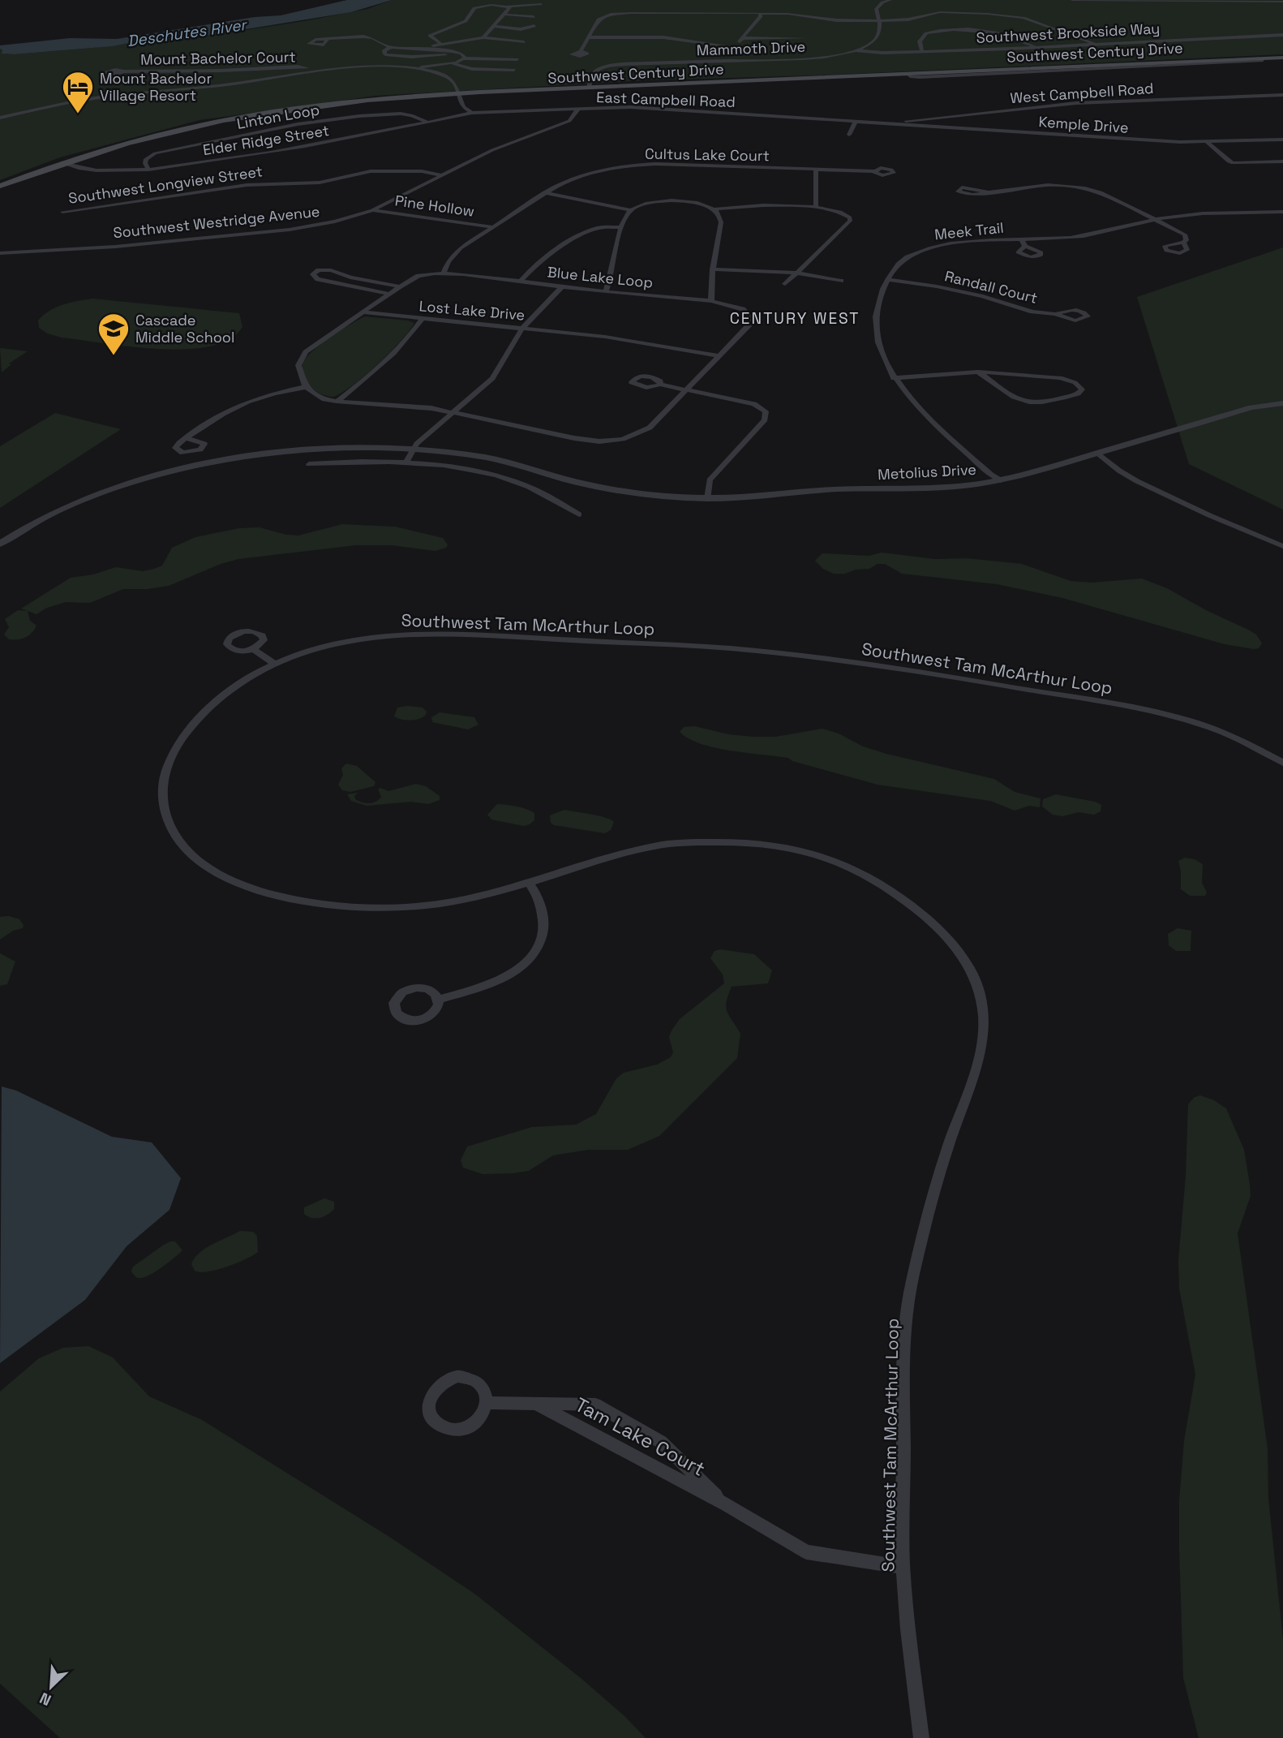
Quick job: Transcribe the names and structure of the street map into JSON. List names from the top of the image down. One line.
{"streets":{"main road":["Southwest Century Drive"],"street":["Southwest Brookside Way","Mammoth Drive","Mount Bachelor Court","West Campbell Road","East Campbell Road","Linton Loop","Kemple Drive","Elder Ridge Street","Cultus Lake Court","Southwest Longview Street","Pine Hollow","Southwest Westridge Avenue","Meek Trail","Blue Lake Loop","Randall Court","Lost Lake Drive","Metolius Drive","Southwest Tam McArthur Loop","Tam Lake Court"]},"crossings":[["Southwest Brookside Way","Mammoth Drive"],["Mammoth Drive","Southwest Century Drive"],["Southwest Century Drive","Elder Ridge Street"],["West Campbell Road","East Campbell Road"],["West Campbell Road","Kemple Drive"],["East Campbell Road","Kemple Drive"],["East Campbell Road","Elder Ridge Street"],["East Campbell Road","Southwest Westridge Avenue"],["Linton Loop","Elder Ridge Street"],["Cultus Lake Court","Pine Hollow"],["Cultus Lake Court","Blue Lake Loop"],["Southwest Longview Street","Southwest Westridge Avenue"],["Pine Hollow","Southwest Westridge Avenue"],["Meek Trail","Randall Court"],["Meek Trail","Metolius Drive"],["Blue Lake Loop","Lost Lake Drive"],["Southwest Tam McArthur Loop","Tam Lake Court"]],"districts":["CENTURY WEST"],"water":["Deschutes River"],"places":{"hotel":["Mount Bachelor Village Resort"],"school or university":["Cascade Middle School"]},"north":"bottom left"}
